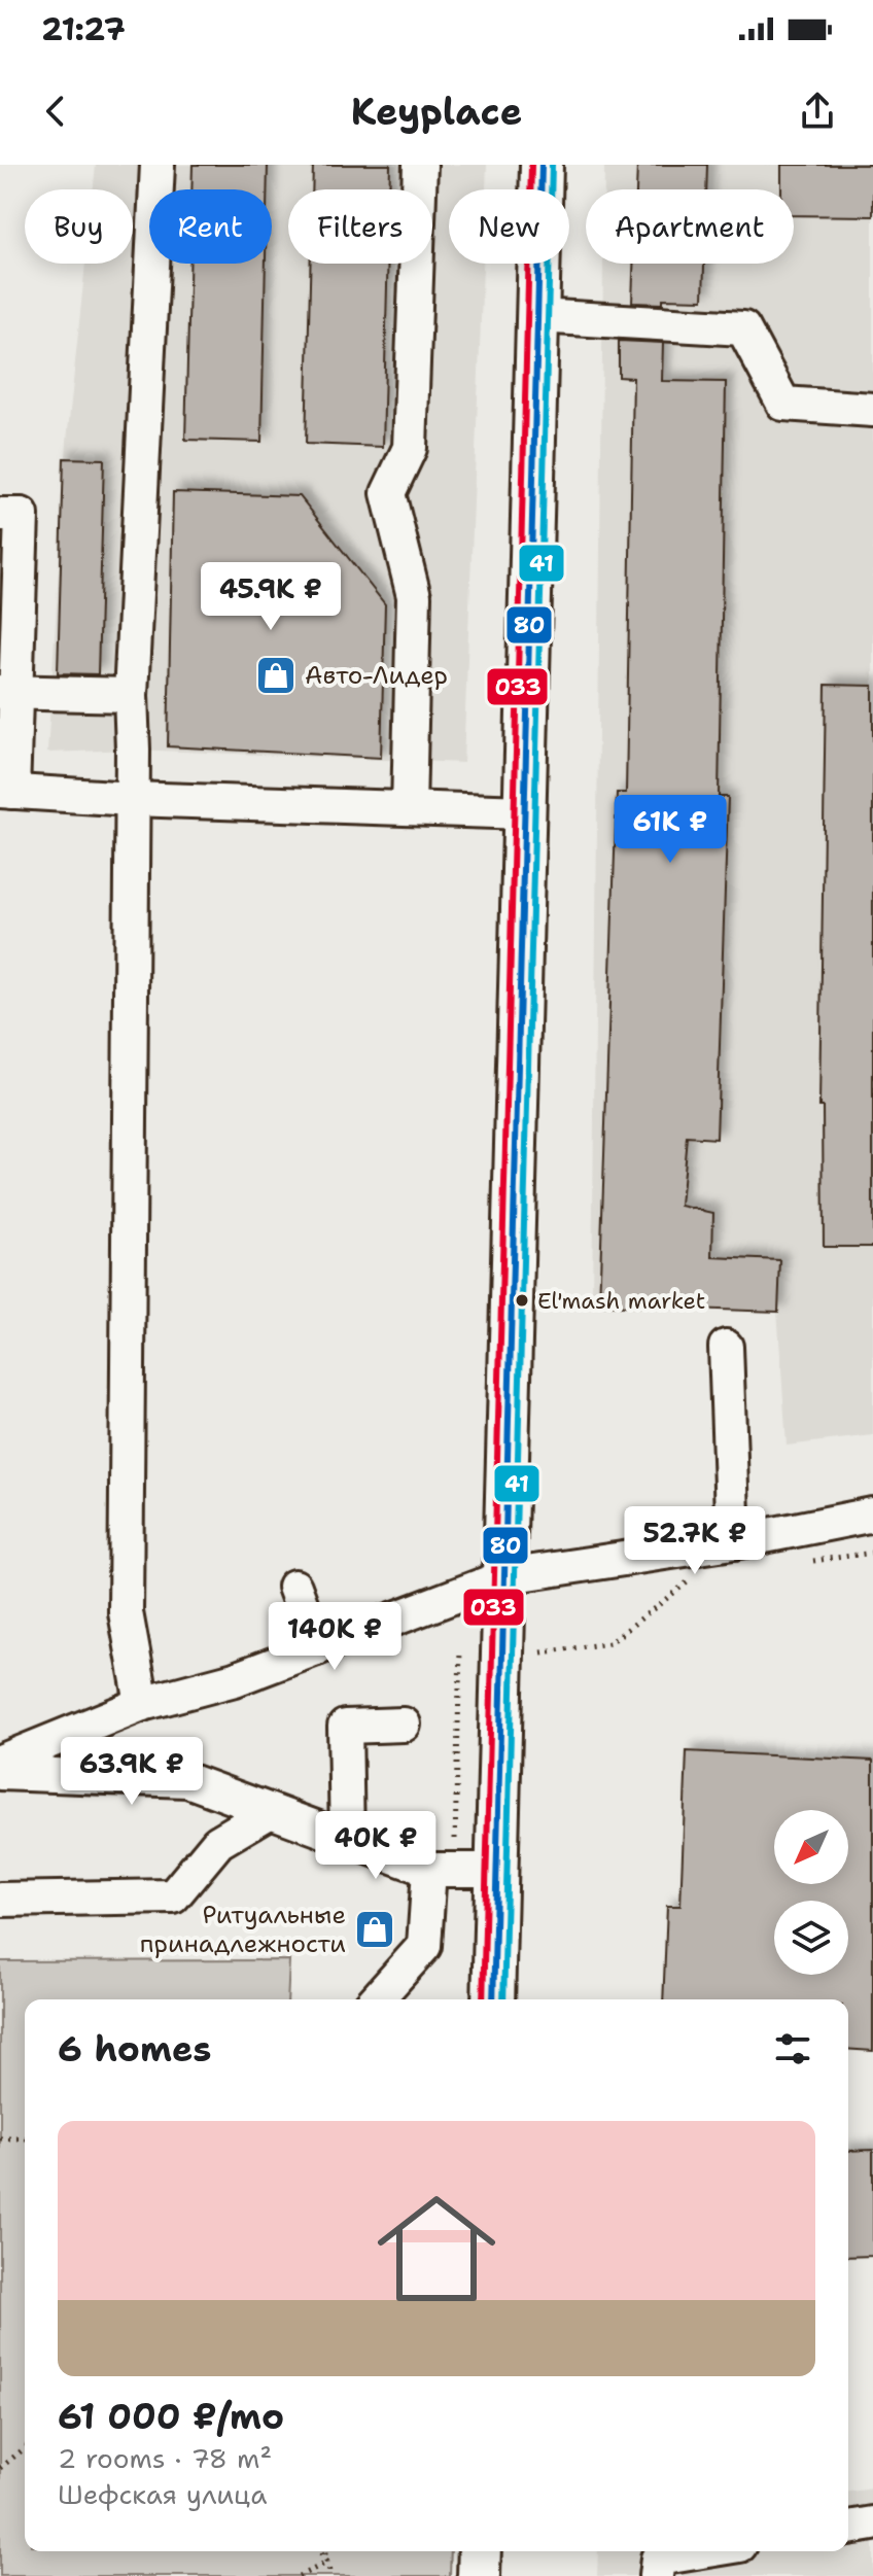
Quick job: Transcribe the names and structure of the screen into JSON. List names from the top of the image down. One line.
{"places":{"shop":["Авто-Лидер","Ритуальные принадлежности"],"other":["El'mash market"]},"lines":["transit line 80","transit line 41","transit line 033"],"north":"bottom left","page":{"status":"21:27","header":"Keyplace","chip":["Buy","Rent","Filters","New","Apartment"],"price":["45.9K ₽","61K ₽","52.7K ₽","140K ₽","63.9K ₽","40K ₽"],"heading":"6 homes","list":[{"name":"61 000 ₽/mo","note":"2 rooms · 78 m² · Шефская улица"}]}}
